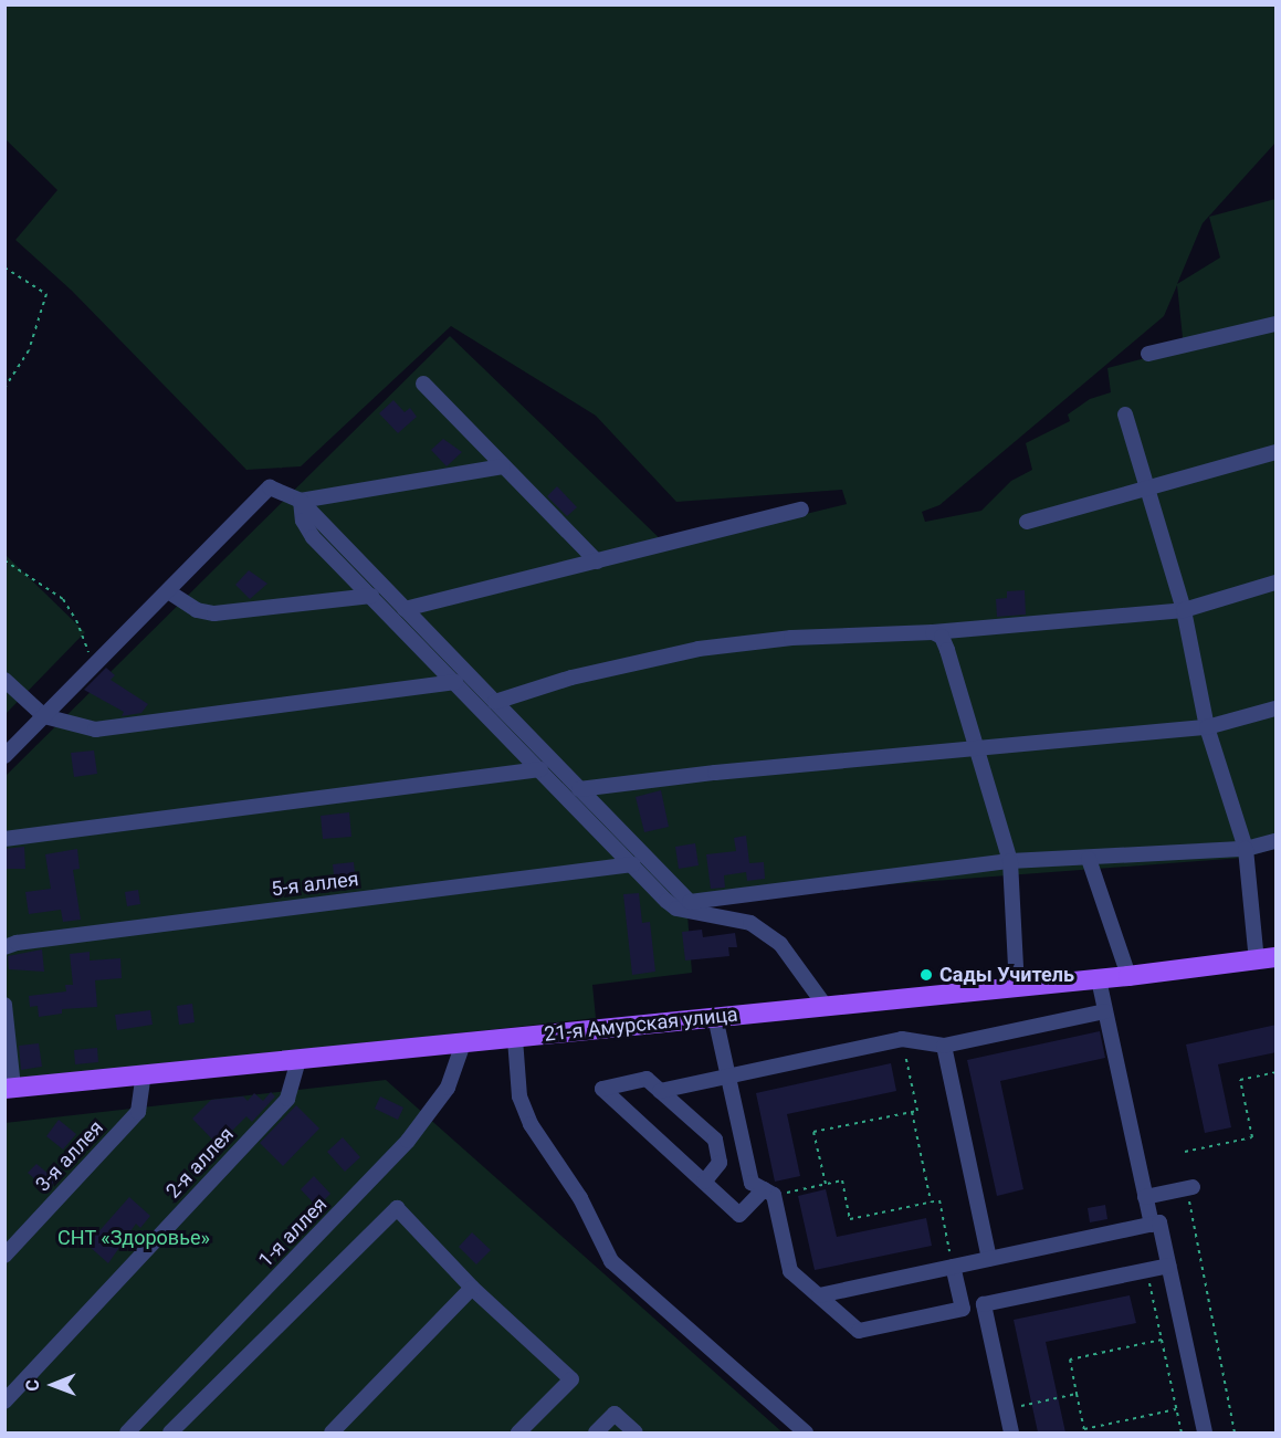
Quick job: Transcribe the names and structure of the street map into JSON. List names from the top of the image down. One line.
{"streets":{"main road":["21-я Амурская улица"],"street":["5-я аллея","3-я аллея","2-я аллея","1-я аллея"]},"crossings":[["21-я Амурская улица","3-я аллея"],["21-я Амурская улица","2-я аллея"],["21-я Амурская улица","1-я аллея"]],"parks":["СНТ «Здоровье»"],"places":["Сады Учитель"],"north":"left"}
